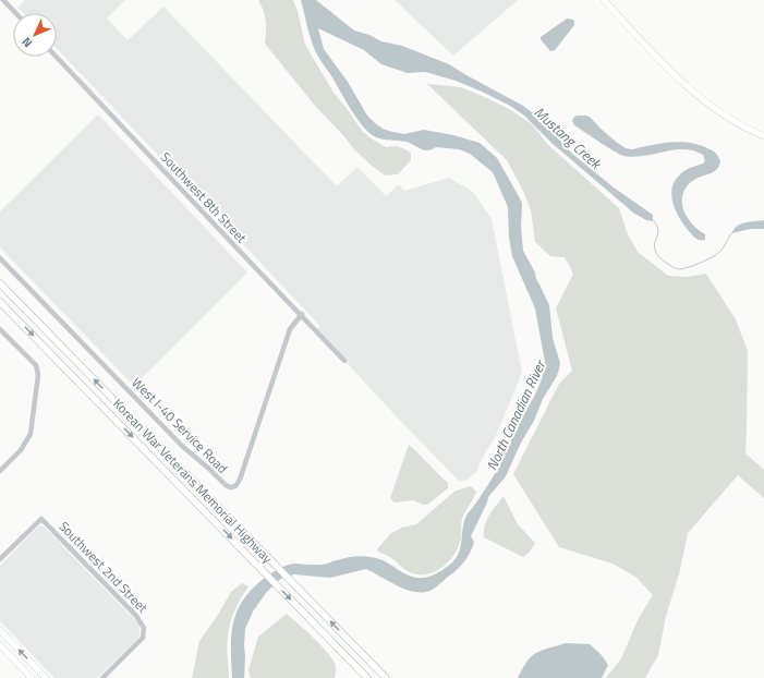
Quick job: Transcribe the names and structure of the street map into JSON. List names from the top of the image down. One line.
{"streets":{"highway":["Korean War Veterans Memorial Highway"],"street":["Southwest 8th Street","West I-40 Service Road","Southwest 2nd Street"]},"crossings":[["Southwest 8th Street","West I-40 Service Road"]],"water":["Mustang Creek","North Canadian River"],"north":"bottom left"}
